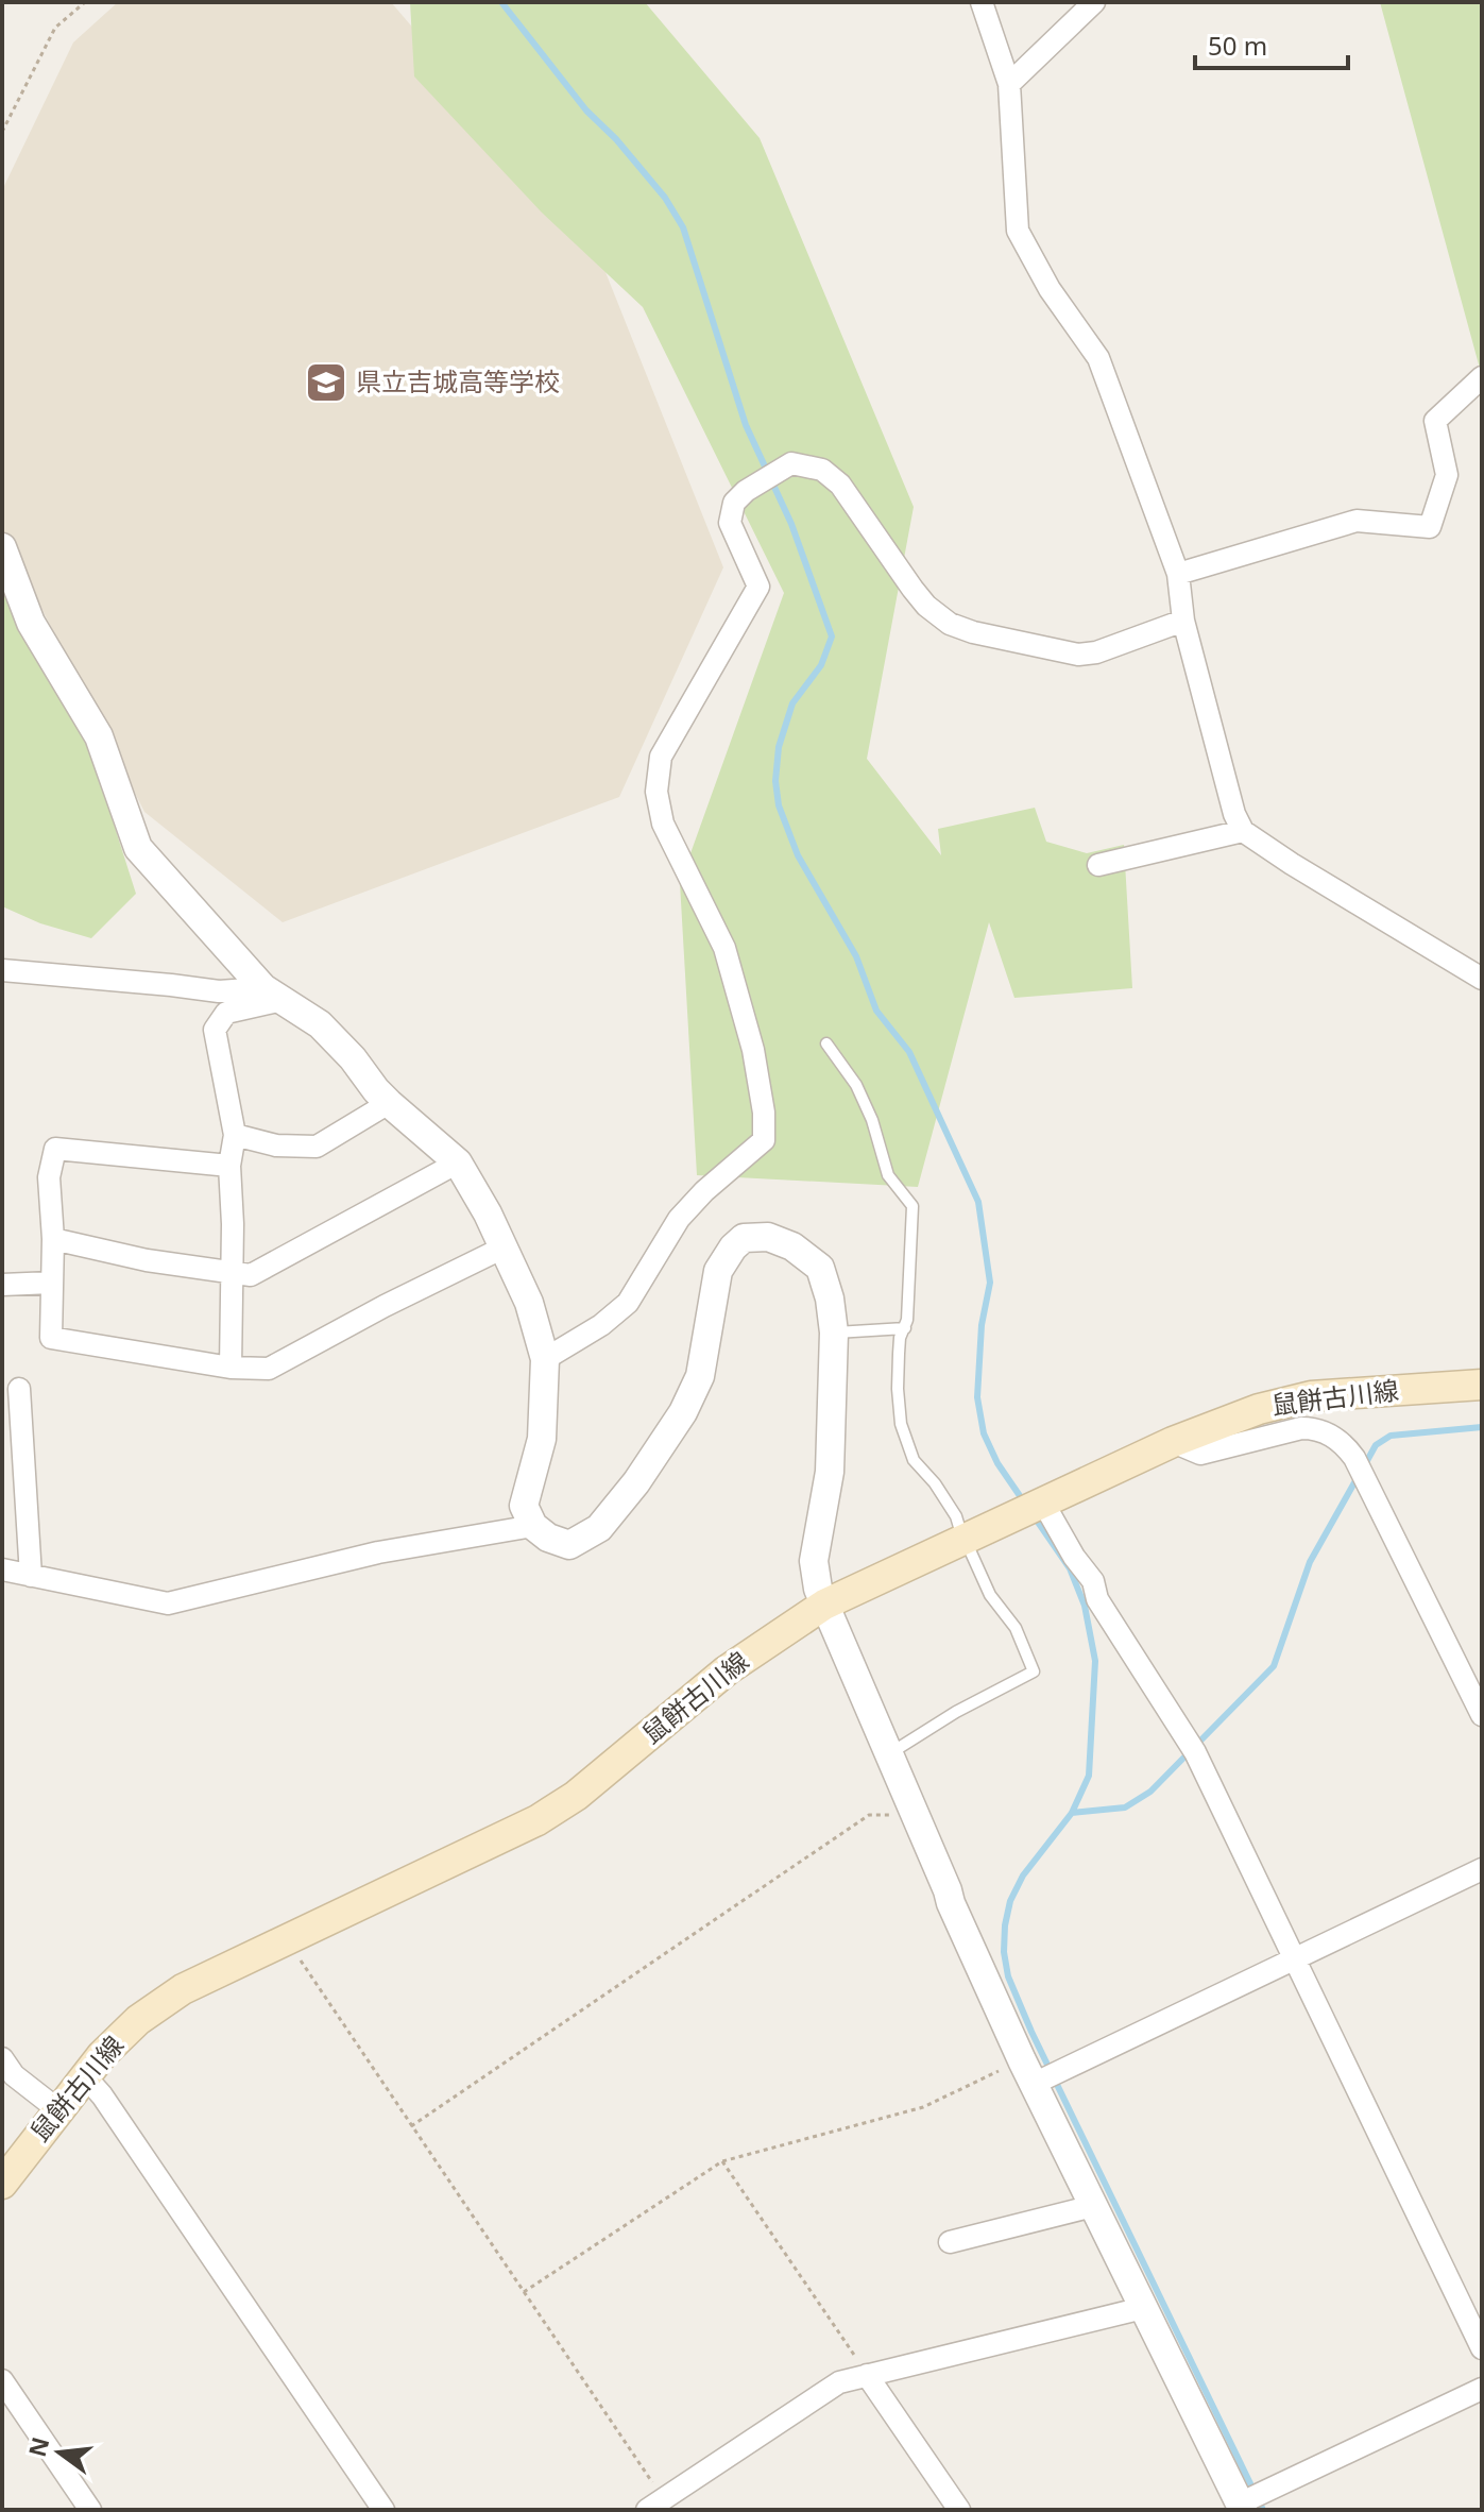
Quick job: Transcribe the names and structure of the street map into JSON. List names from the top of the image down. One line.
{"streets":{"main road":["鼠餅古川線"]},"places":{"school or university":["県立吉城高等学校"]},"scale_bar":"50 m","north":"left"}
